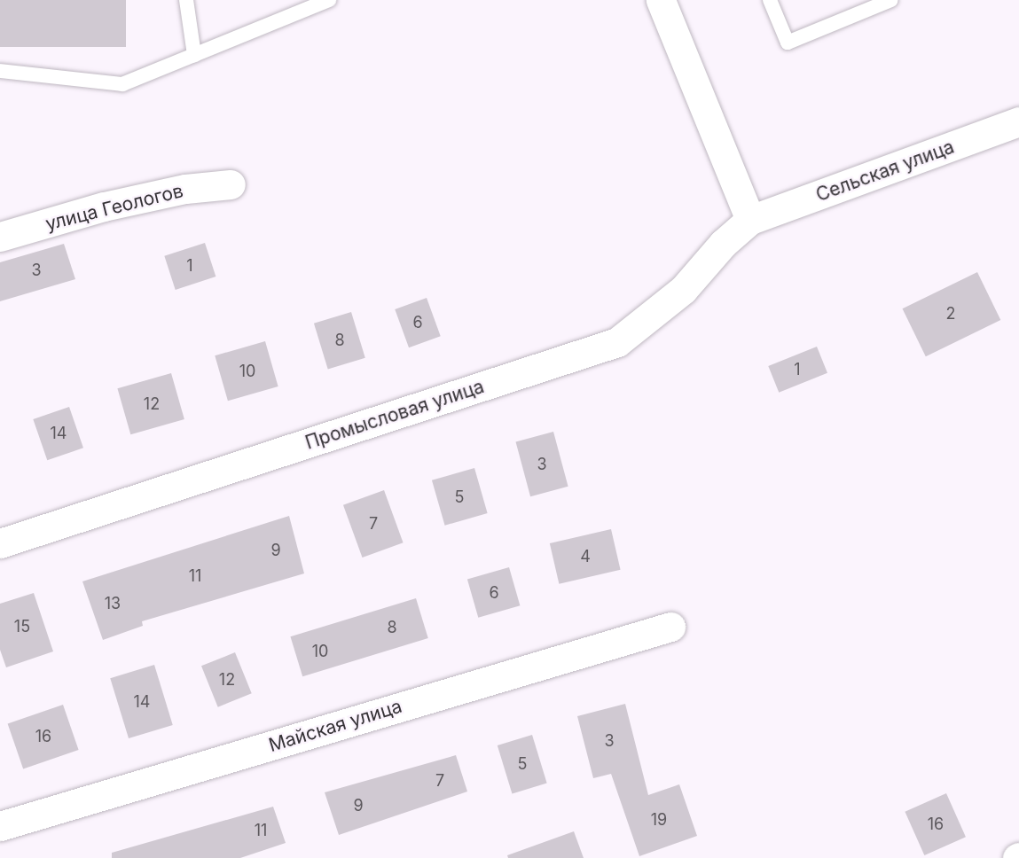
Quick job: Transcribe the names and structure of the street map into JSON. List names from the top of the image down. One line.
{"streets":{"street":["Сельская улица","улица Геологов","Промысловая улица","Майская улица"]},"crossings":[["Сельская улица","Промысловая улица"]],"house_numbers":["1","3","2","6","8","1","10","12","14","3","5","7","9","4","11","6","13","15","8","10","12","14","16","3","5","7","9","19","16","11"]}
